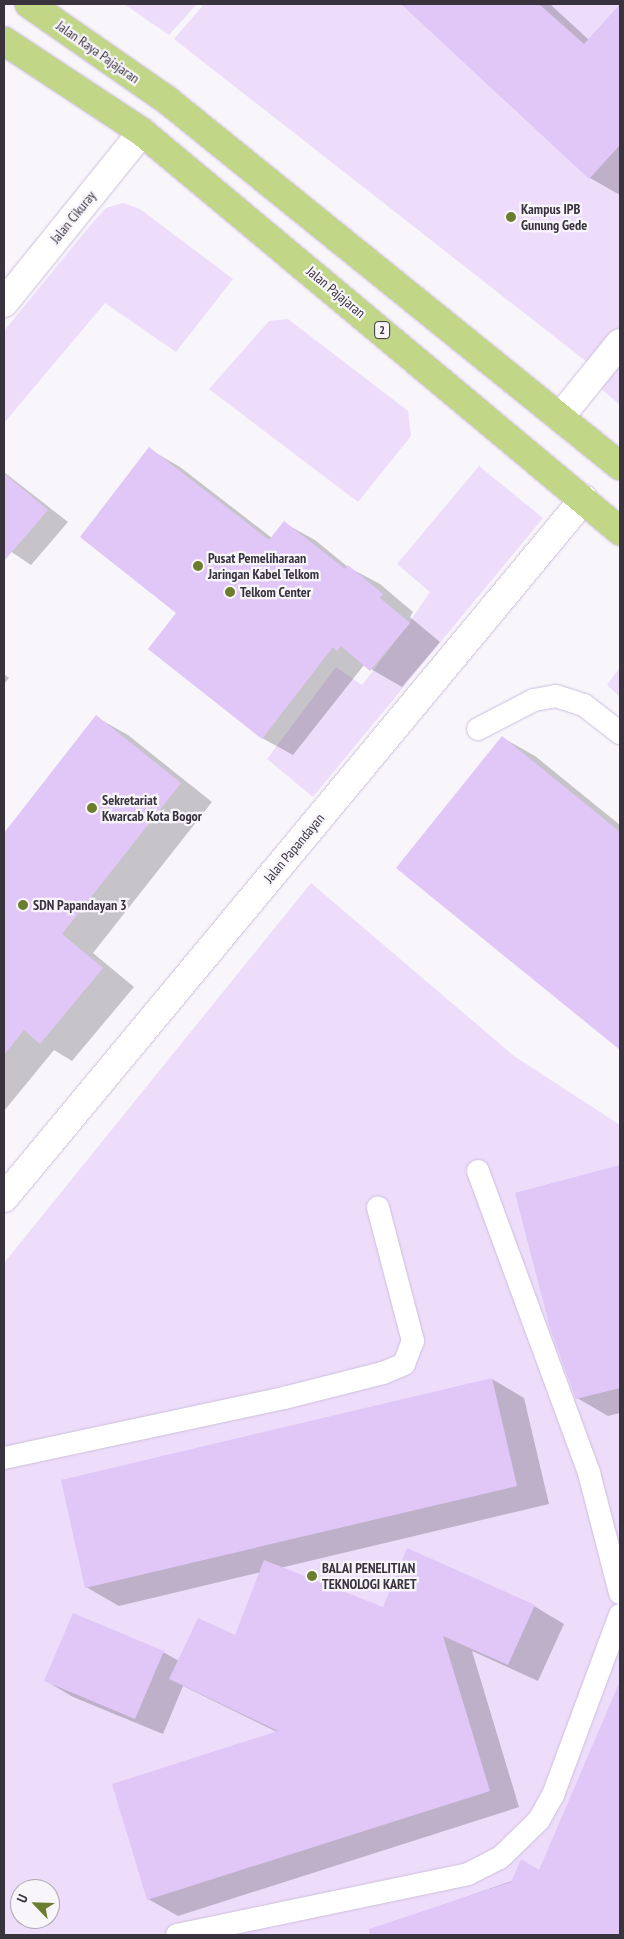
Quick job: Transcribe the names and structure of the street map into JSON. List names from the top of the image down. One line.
{"streets":{"highway":["Jalan Raya Pajajaran","Jalan Pajajaran","2"],"street":["Jalan Cikuray","Jalan Papandayan"]},"crossings":[["Jalan Cikuray","Jalan Pajajaran"],["Jalan Cikuray","2"],["Jalan Pajajaran","2"],["Jalan Pajajaran","Jalan Papandayan"]],"places":["Kampus IPB Gunung Gede","Pusat Pemeliharaan Jaringan Kabel Telkom","Telkom Center","Sekretariat Kwarcab Kota Bogor","SDN Papandayan 3","BALAI PENELITIAN TEKNOLOGI KARET"],"north":"top left"}
